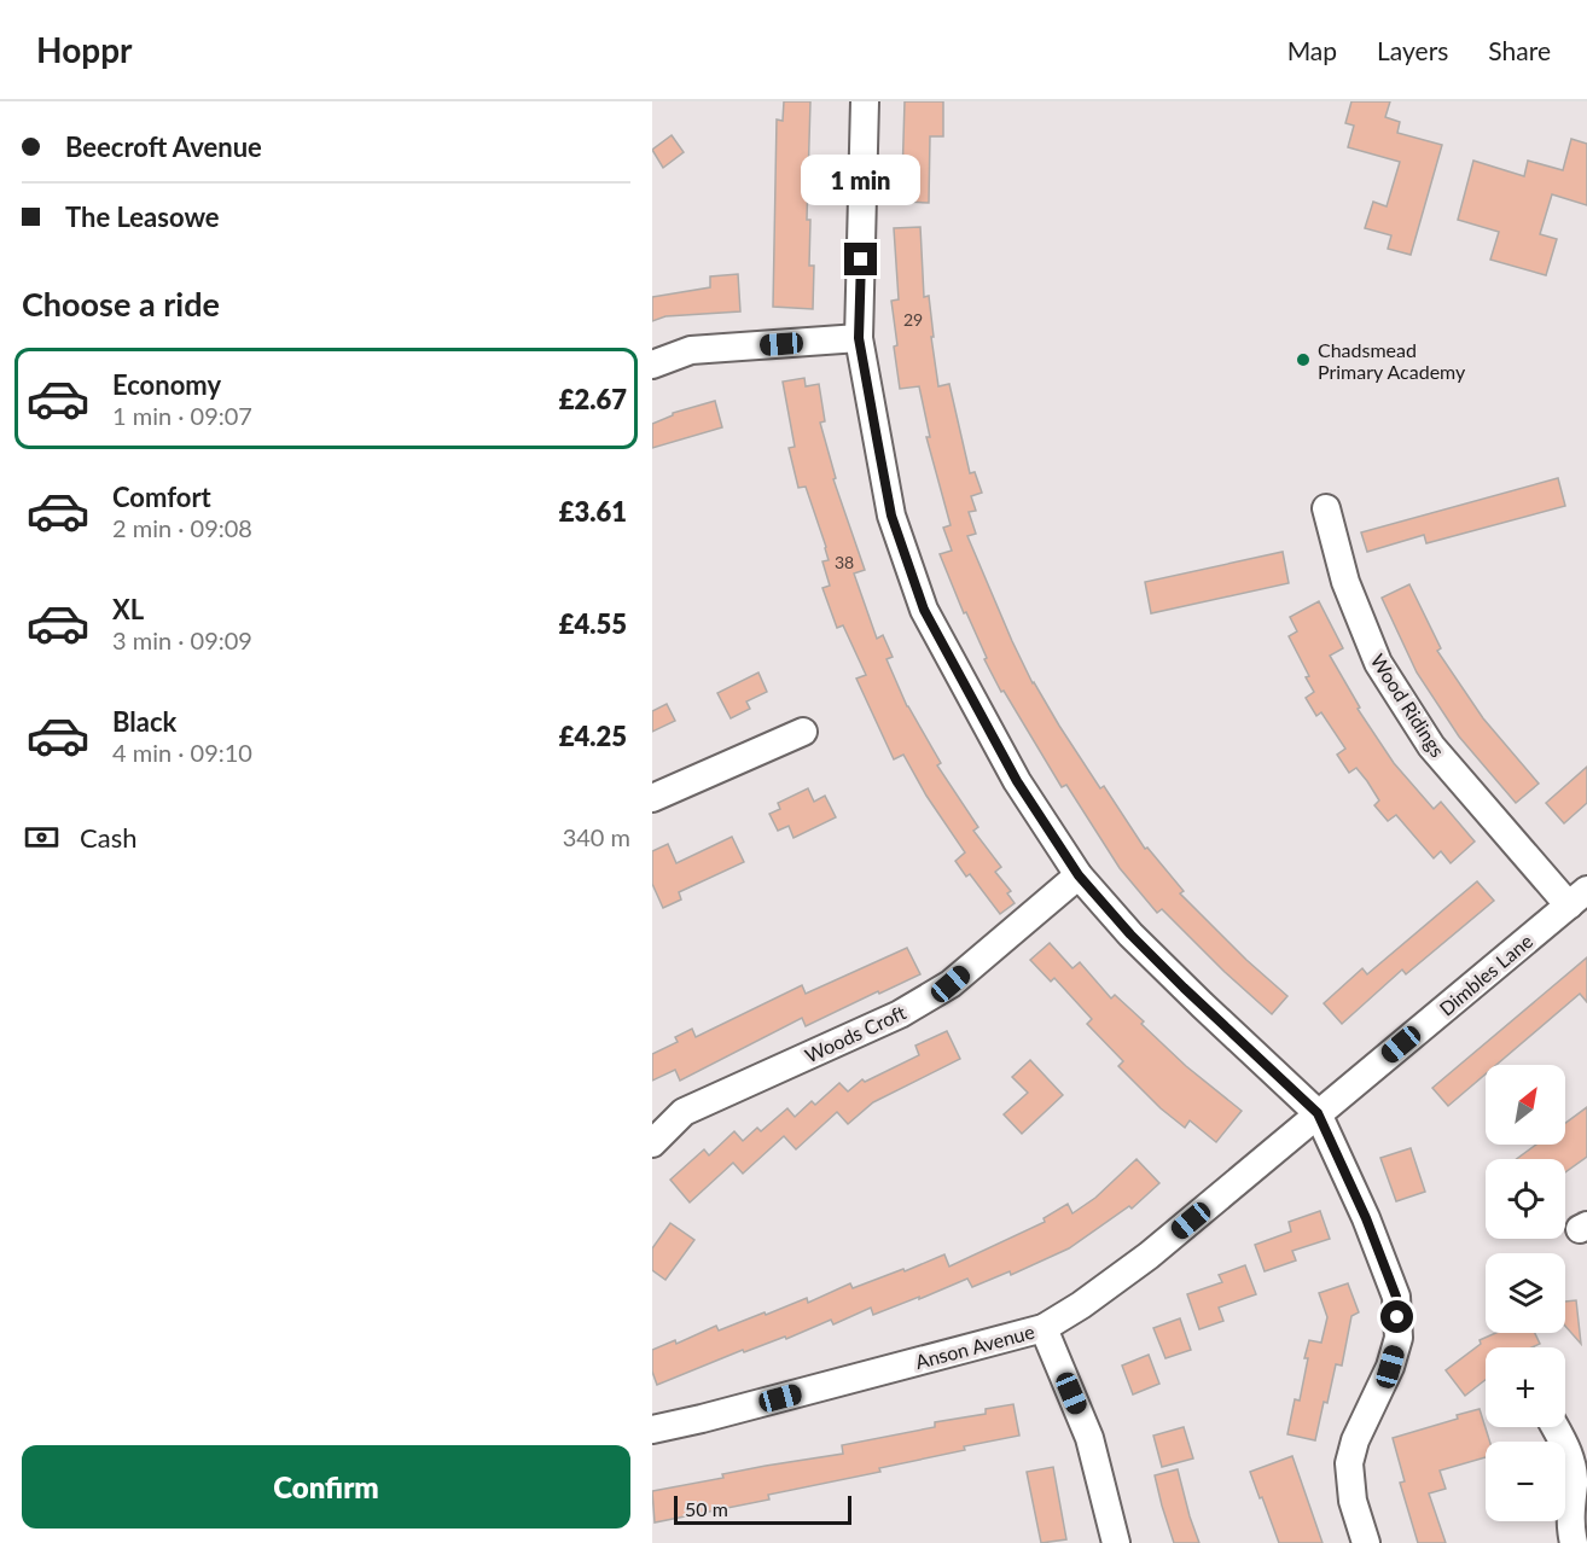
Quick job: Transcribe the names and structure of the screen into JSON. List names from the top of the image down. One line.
{"streets":{"street":["Wood Ridings","Dimbles Lane","Woods Croft","Anson Avenue"]},"crossings":[["Wood Ridings","Dimbles Lane"],["Dimbles Lane","Anson Avenue"]],"places":["Chadsmead Primary Academy"],"house_numbers":["29","38"],"scale_bar":"50 m","north":"top right","page":{"header":"Hoppr","nav":["Map","Layers","Share"],"banner":["Beecroft Avenue","The Leasowe"],"bubble":"1 min","heading":"Choose a ride","list":[{"name":"Economy","note":"1 min · 09:07","value":"£2.67"},{"name":"Comfort","note":"2 min · 09:08","value":"£3.61"},{"name":"XL","note":"3 min · 09:09","value":"£4.55"},{"name":"Black","note":"4 min · 09:10","value":"£4.25"}],"pay":["Cash","340 m"],"map_buttons":["+","−"],"buttons":"Confirm","scale":"50 m"}}
